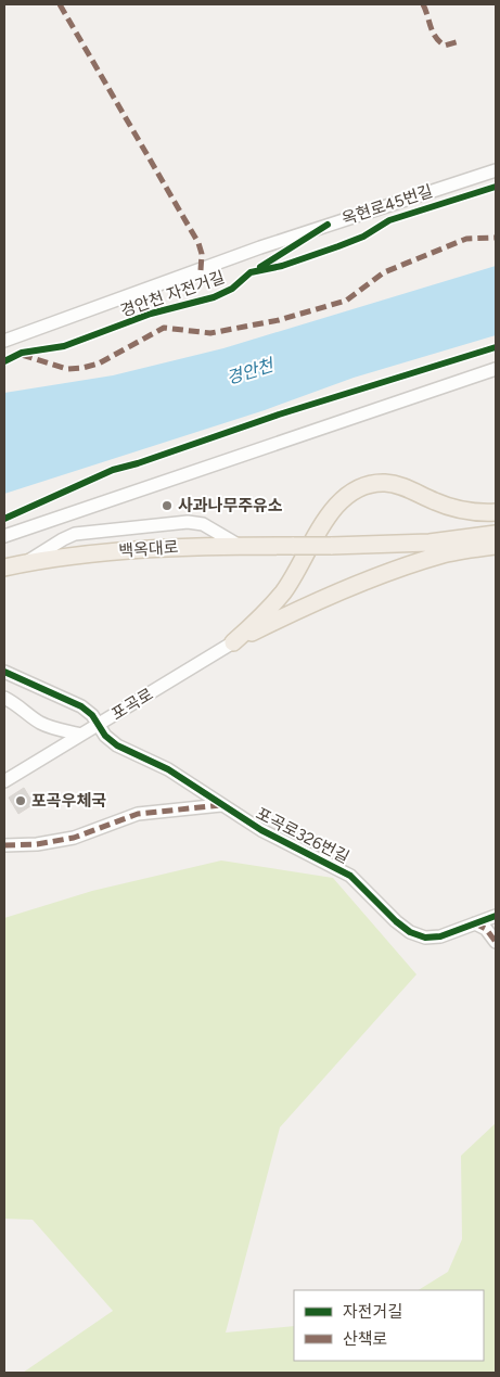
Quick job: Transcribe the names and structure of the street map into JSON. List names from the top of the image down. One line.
{"streets":{"main road":["백옥대로"],"street":["옥현로45번길","포곡로","포곡로326번길"],"cycle path":["경안천 자전거길"]},"crossings":[["포곡로","포곡로326번길"]],"water":["경안천"],"places":["사과나무주유소","포곡우체국"],"legend":["자전거길","산책로"]}
